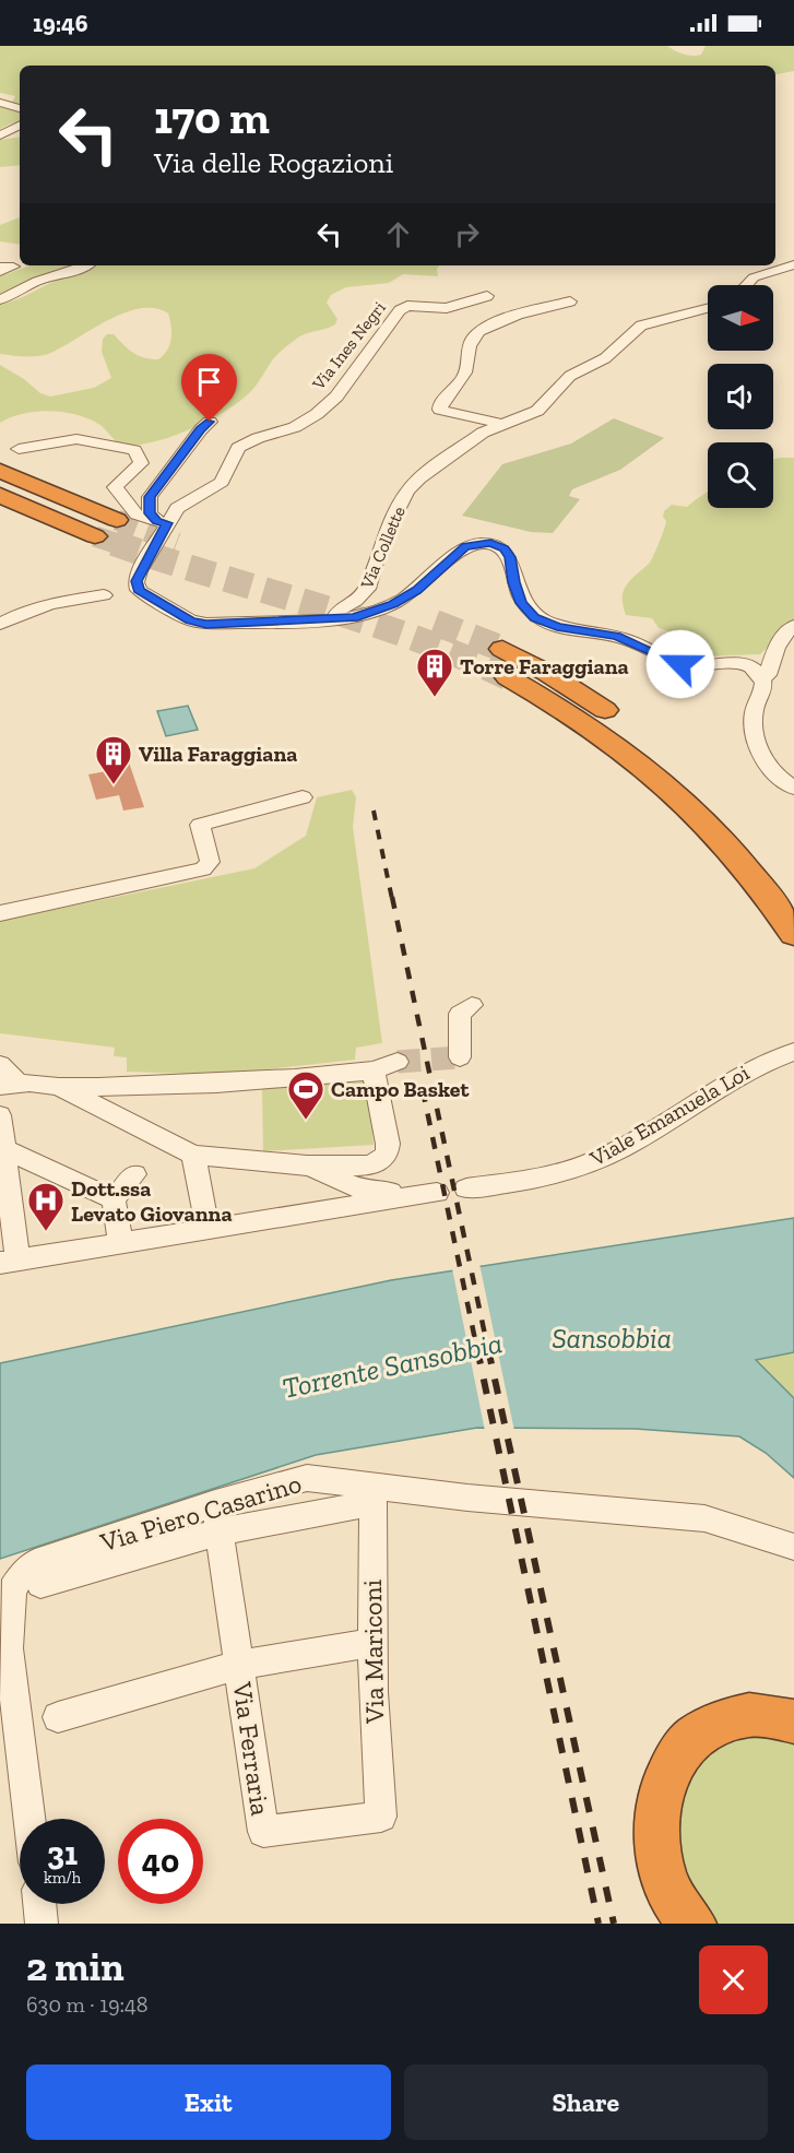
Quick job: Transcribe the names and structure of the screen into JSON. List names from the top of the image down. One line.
{"streets":{"street":["Via Ines Negri","Via Collette","Viale Emanuela Loi","Via Piero Casarino","Via Mariconi","Via Ferraria"]},"crossings":[["Via Ines Negri","Via Collette"],["Via Piero Casarino","Via Mariconi"],["Via Piero Casarino","Via Ferraria"],["Via Mariconi","Via Ferraria"]],"water":["Sansobbia","Torrente Sansobbia"],"places":{"building":["Torre Faraggiana","Villa Faraggiana"],"sports":["Campo Basket"],"hospital":["Dott.ssa Levato Giovanna"]},"north":"right","page":{"status":"19:46","turn":["170 m","Via delle Rogazioni"],"speed":"31 km/h","limit":"40","heading":["2 min","630 m · 19:48"],"buttons":["Exit","Share"]}}
